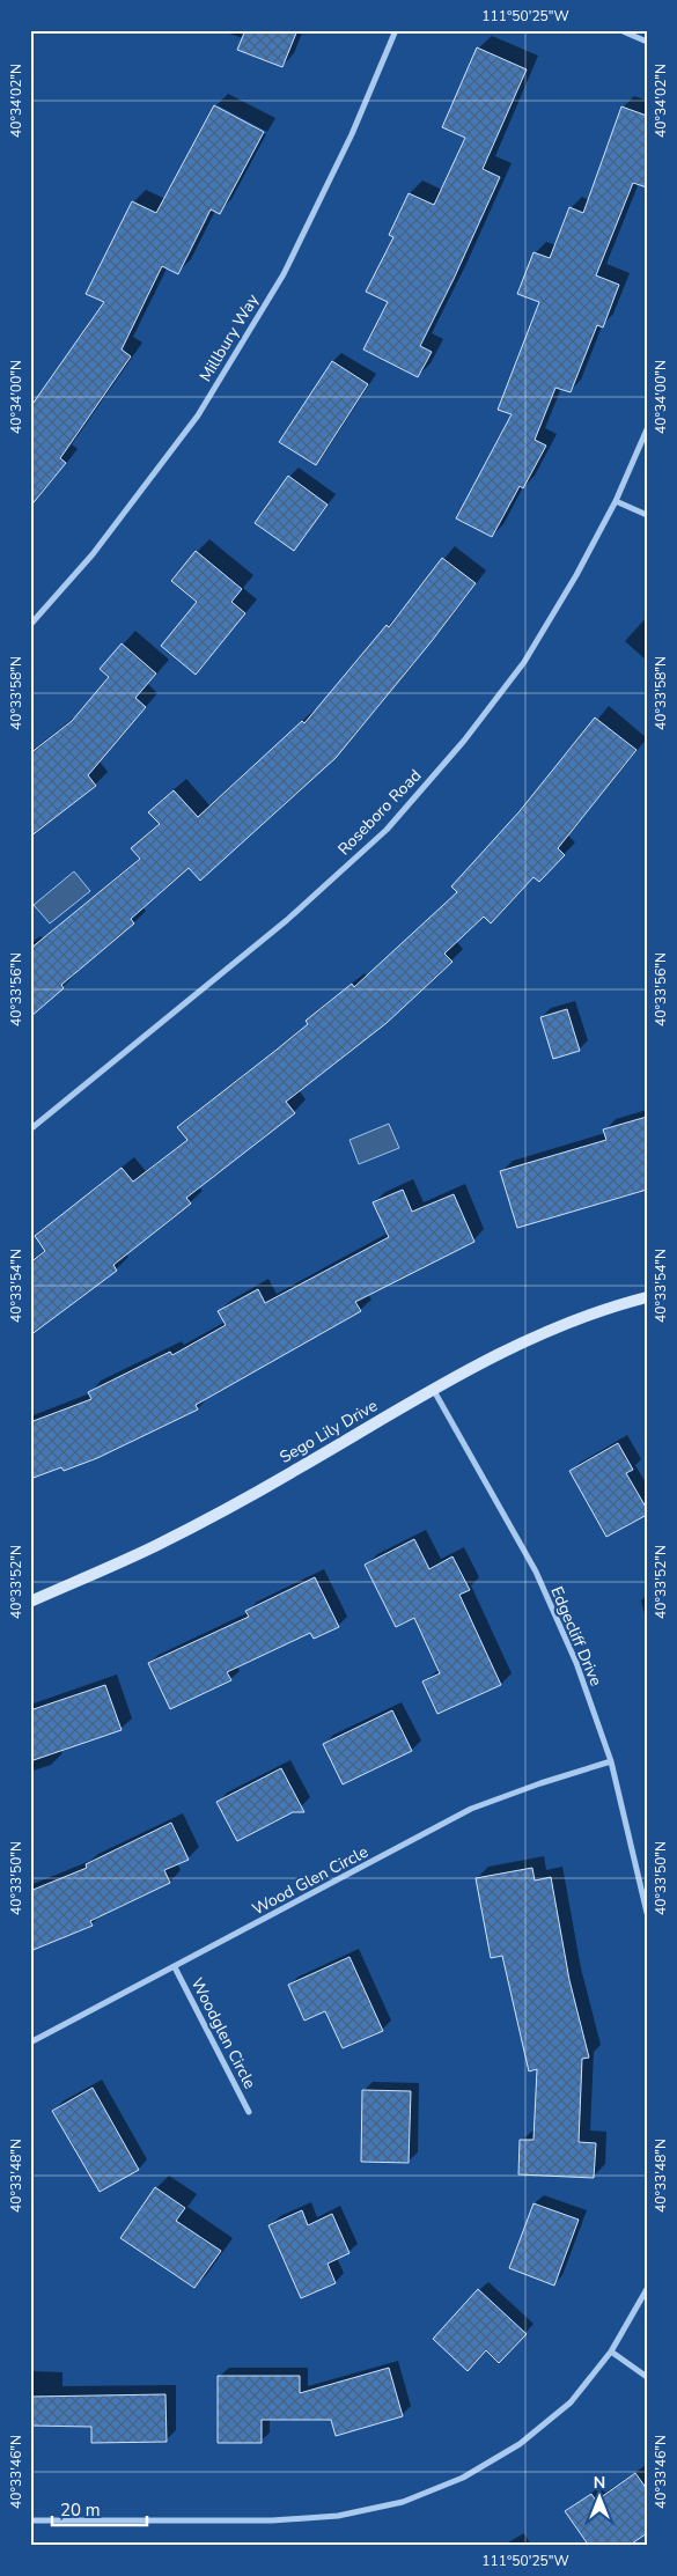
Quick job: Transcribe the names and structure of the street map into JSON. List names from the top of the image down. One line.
{"streets":{"street":["Millbury Way","Roseboro Road","Sego Lily Drive","Edgecliff Drive","Wood Glen Circle","Woodglen Circle"]},"crossings":[["Sego Lily Drive","Edgecliff Drive"],["Edgecliff Drive","Wood Glen Circle"],["Wood Glen Circle","Woodglen Circle"]],"scale_bar":"20 m","north":"top","coordinates":["111°50'25\"W","40°34'02\"N","40°34'00\"N","40°33'58\"N","40°33'56\"N","40°33'54\"N","40°33'52\"N","40°33'50\"N","40°33'48\"N","40°33'46\"N"]}
